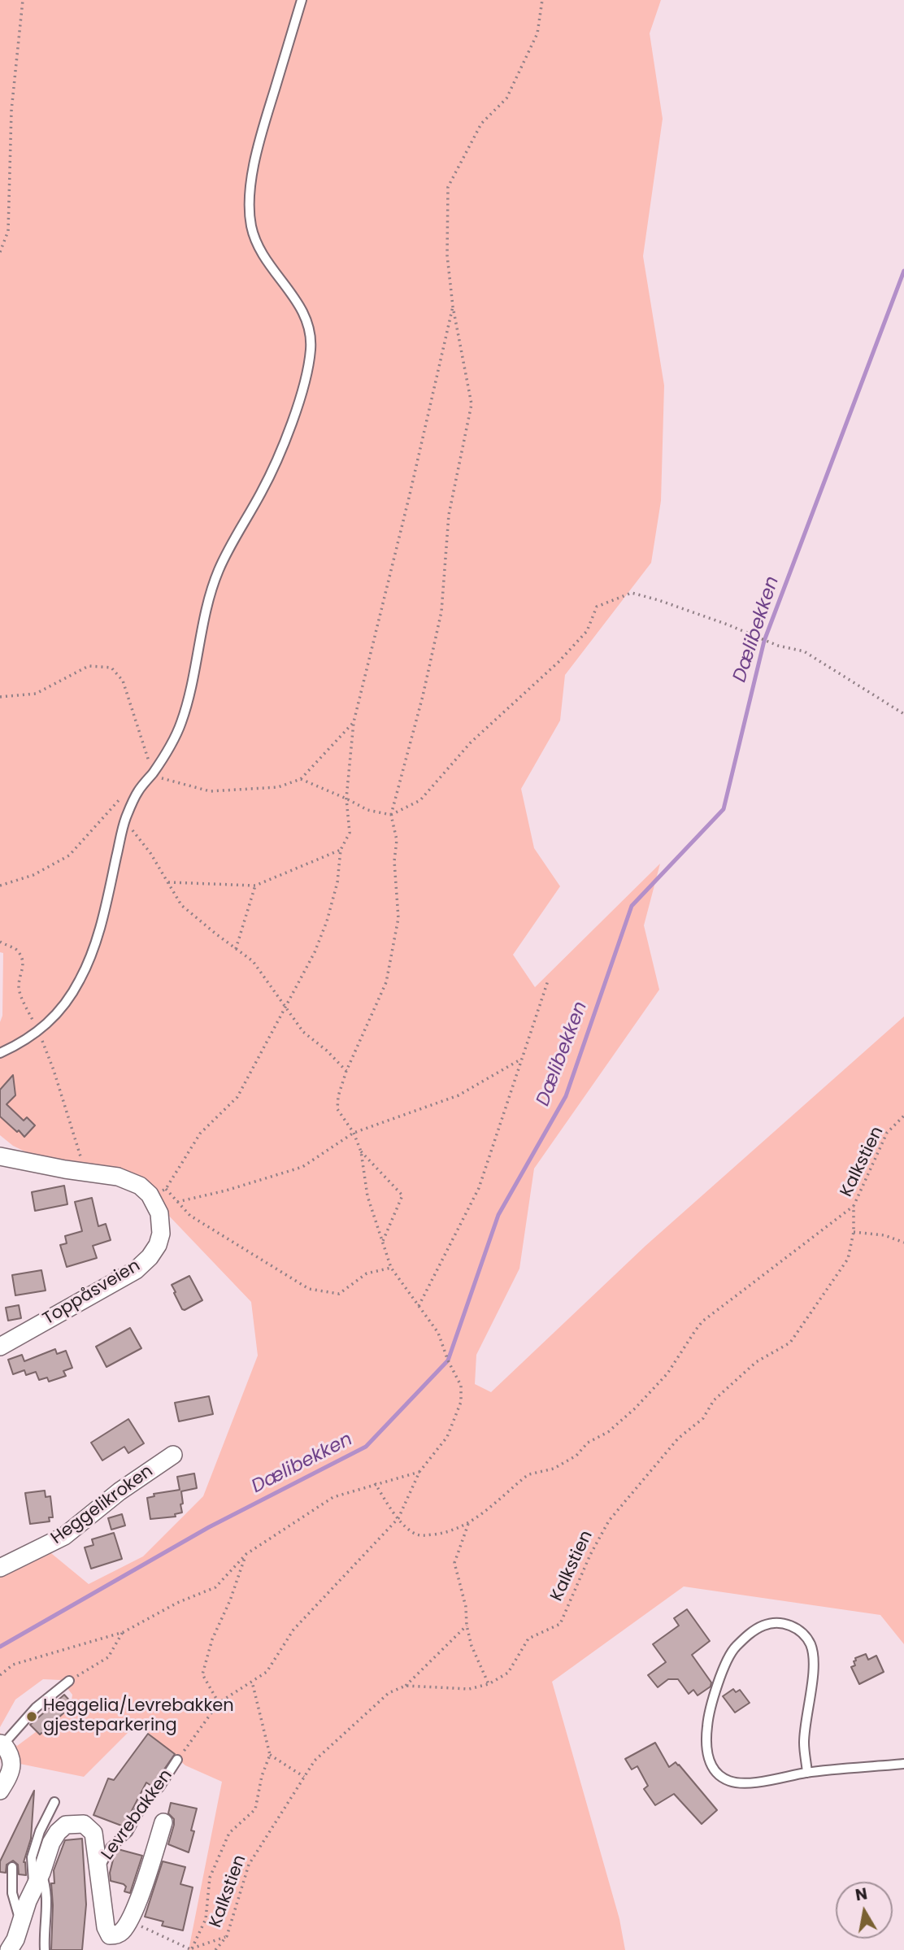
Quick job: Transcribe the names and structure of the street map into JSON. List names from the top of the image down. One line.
{"streets":{"street":["Toppåsveien","Heggelikroken","Levrebakken"],"path":["Kalkstien"]},"water":["Dælibekken"],"places":["Heggelia/Levrebakken gjesteparkering"],"north":"top"}
